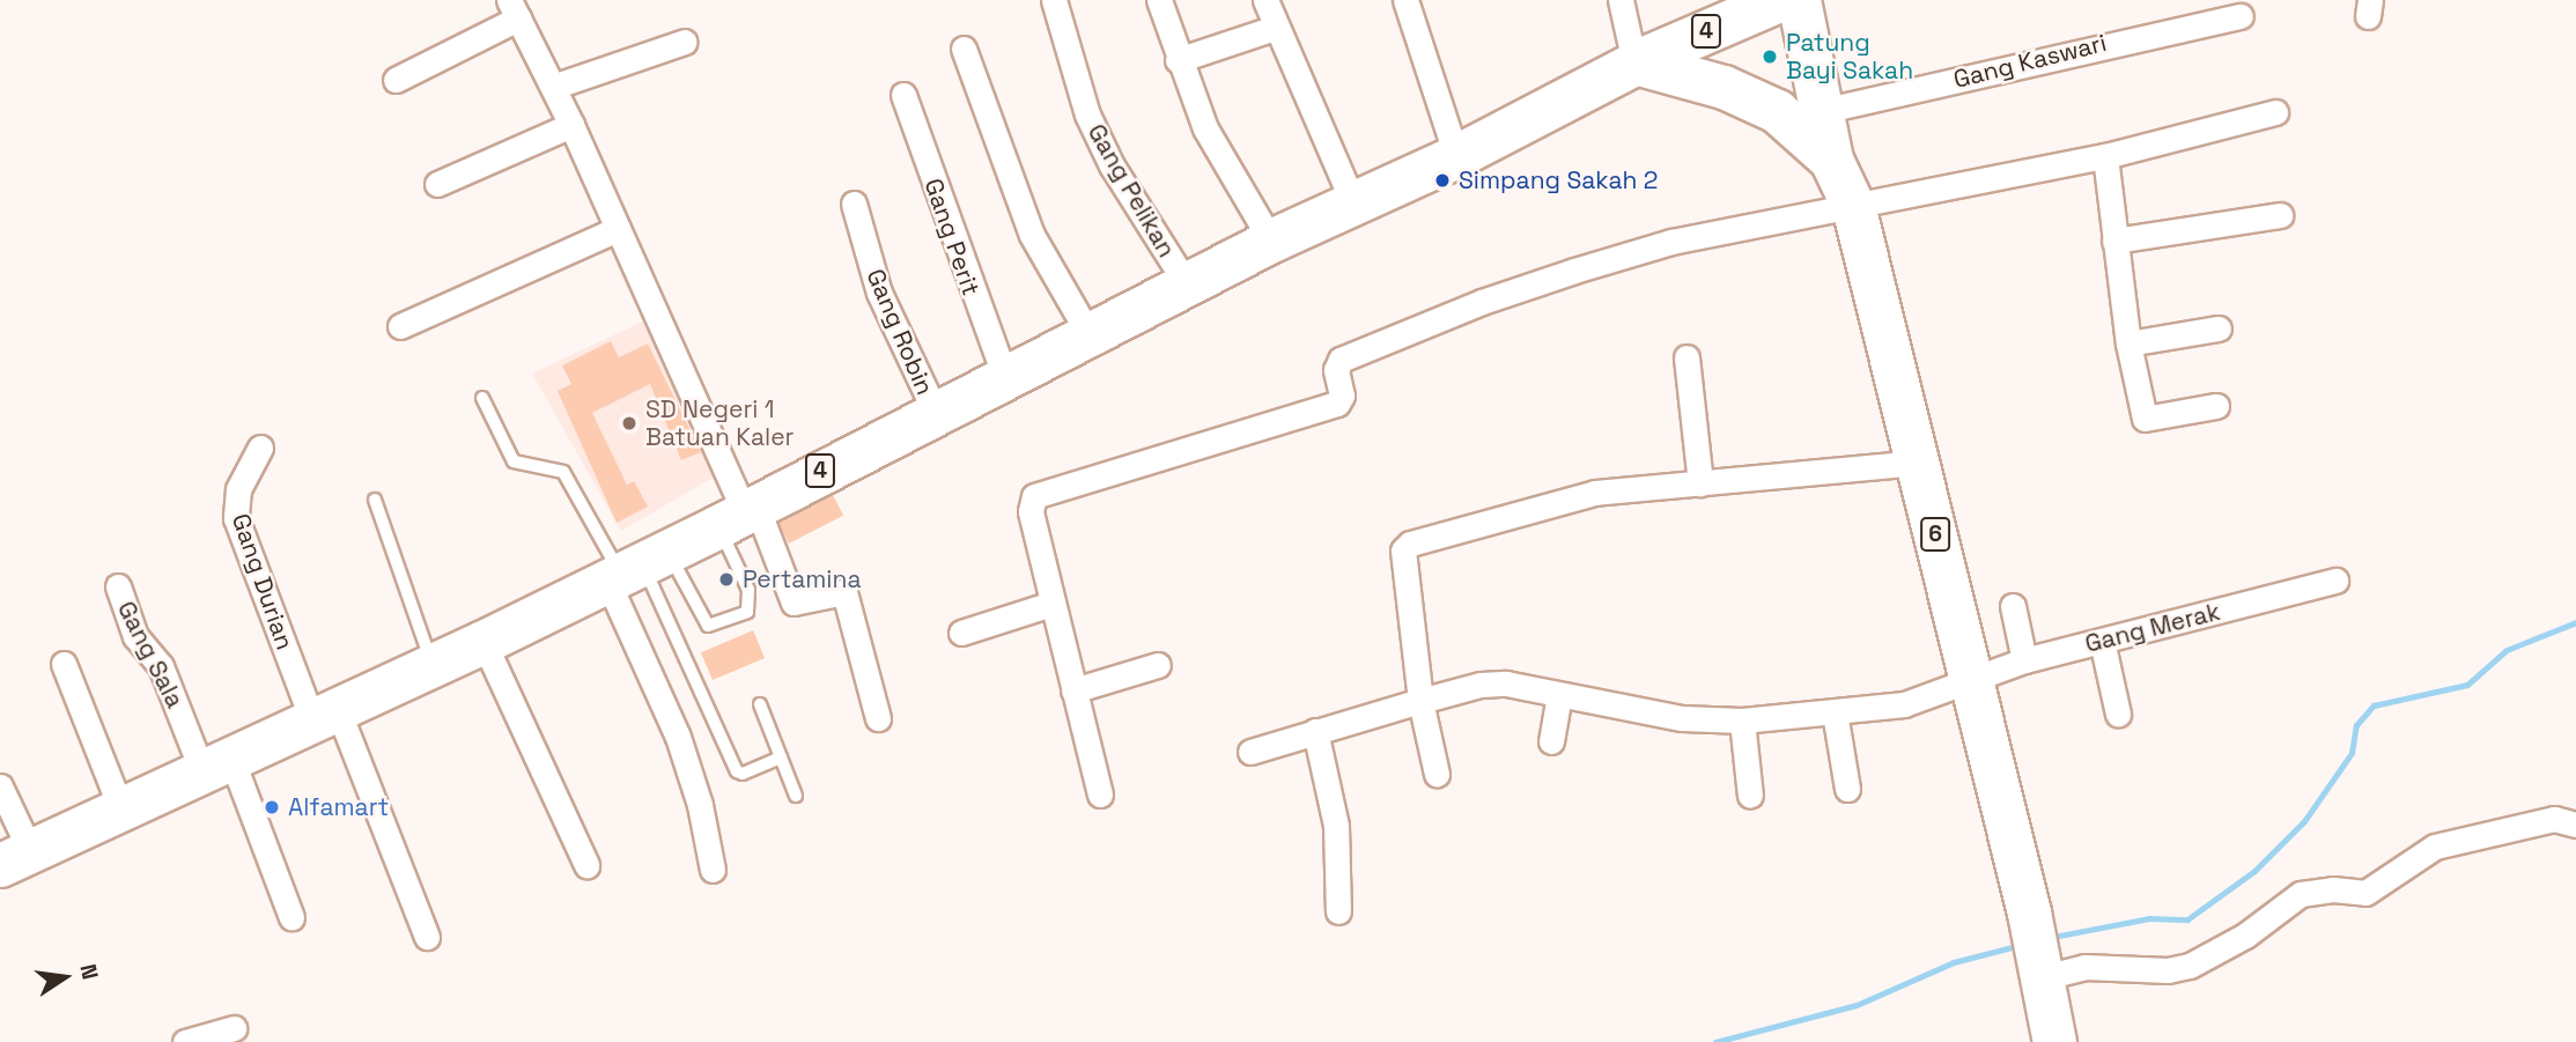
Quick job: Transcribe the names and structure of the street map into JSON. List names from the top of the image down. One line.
{"streets":{"highway":["4","6"],"street":["Gang Kaswari","Gang Pelikan","Gang Perit","Gang Robin","Gang Durian","Gang Merak","Gang Sala"]},"crossings":[["4","Gang Pelikan"],["4","Gang Perit"],["4","Gang Robin"],["4","6"],["4","Gang Durian"],["4","Gang Sala"],["Gang Kaswari","6"],["6","Gang Merak"]],"places":["Patung Bayi Sakah","Simpang Sakah 2","SD Negeri 1 Batuan Kaler","Pertamina","Alfamart"],"north":"right"}
